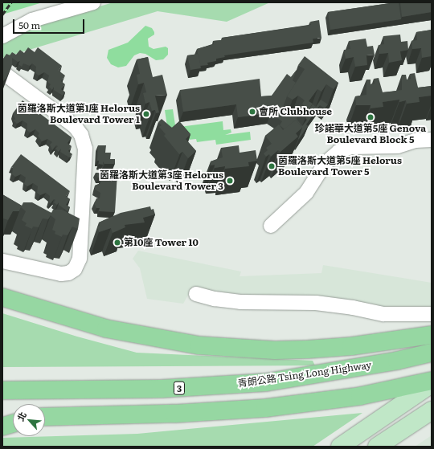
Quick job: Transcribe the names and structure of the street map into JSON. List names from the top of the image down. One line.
{"streets":{"highway":["青朗公路 Tsing Long Highway","3"]},"places":["會所 Clubhouse","茵羅洛斯大道第1座 Helorus Boulevard Tower 1","珍諾華大道第5座 Genova Boulevard Block 5","茵羅洛斯大道第5座 Helorus Boulevard Tower 5","茵羅洛斯大道第3座 Helorus Boulevard Tower 3","第10座 Tower 10"],"scale_bar":"50 m","north":"top left"}
